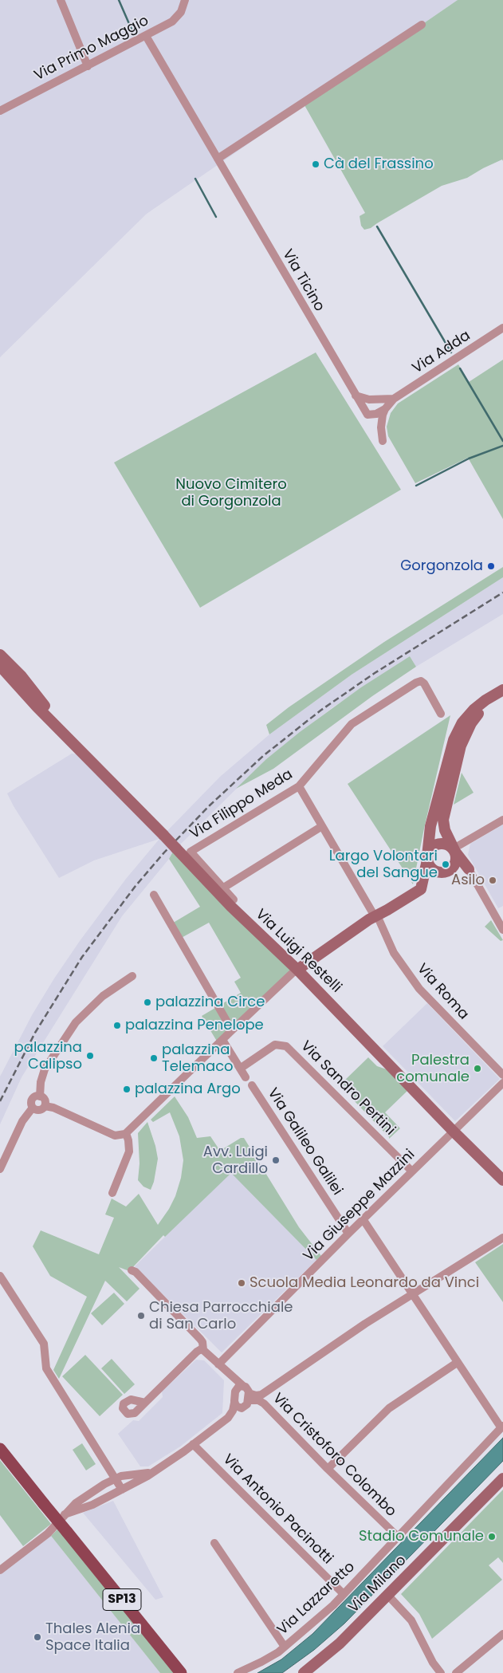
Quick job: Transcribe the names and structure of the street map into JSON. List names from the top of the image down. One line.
{"streets":{"main road":["SP13"],"street":["Via Primo Maggio","Via Ticino","Via Adda","Via Filippo Meda","Via Luigi Restelli","Via Roma","Via Sandro Pertini","Via Galileo Galilei","Via Giuseppe Mazzini","Via Cristoforo Colombo","Via Antonio Pacinotti","Via Milano","Via Lazzaretto"]},"crossings":[["Via Primo Maggio","Via Ticino"],["Via Ticino","Via Adda"],["Via Filippo Meda","Via Roma"],["Via Luigi Restelli","Via Giuseppe Mazzini"],["Via Sandro Pertini","Via Giuseppe Mazzini"],["Via Galileo Galilei","Via Giuseppe Mazzini"],["Via Cristoforo Colombo","Via Lazzaretto"],["Via Antonio Pacinotti","Via Lazzaretto"]],"parks":["Nuovo Cimitero di Gorgonzola"],"places":["Cà del Frassino","Gorgonzola","Largo Volontari del Sangue","Asilo","palazzina Circe","palazzina Penelope","palazzina Calipso","palazzina Telemaco","Palestra comunale","palazzina Argo","Avv. Luigi Cardillo","Scuola Media Leonardo da Vinci","Chiesa Parrocchiale di San Carlo","Stadio Comunale","Thales Alenia Space Italia"]}
